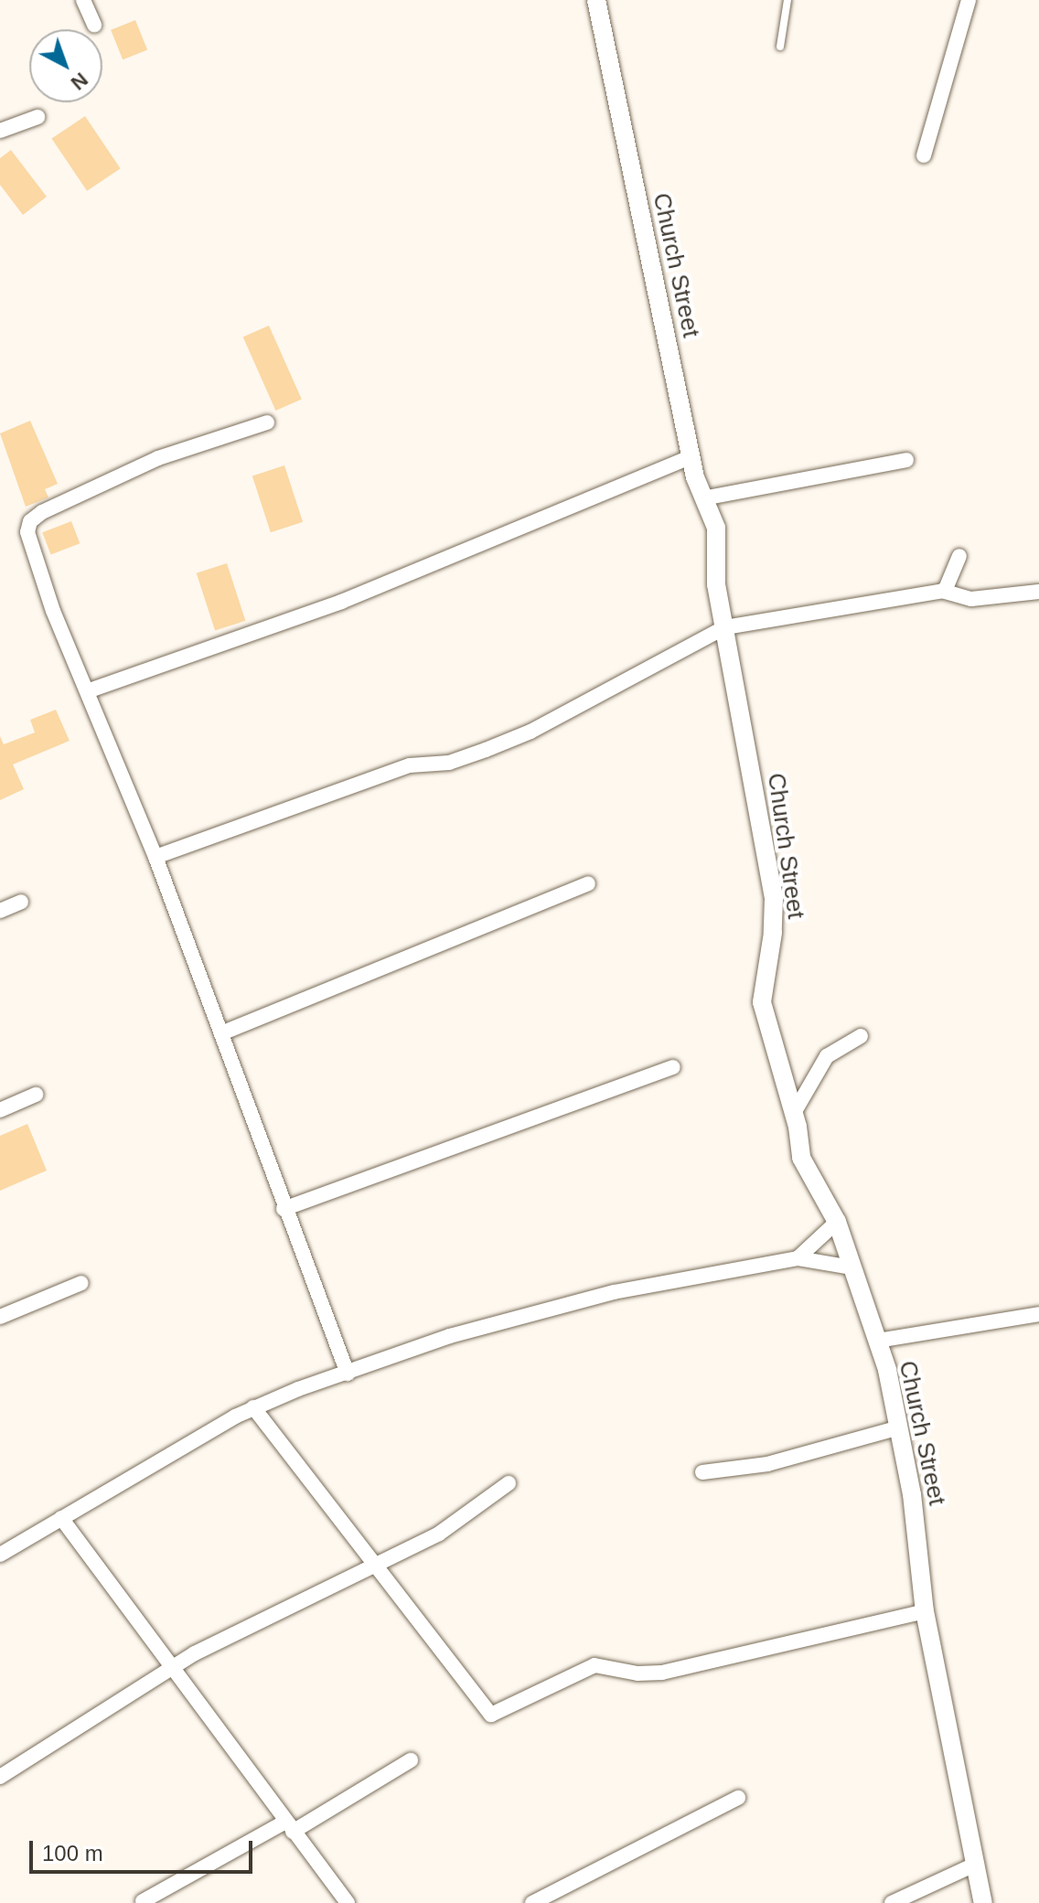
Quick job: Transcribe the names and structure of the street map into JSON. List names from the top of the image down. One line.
{"streets":{"street":["Church Street"]},"scale_bar":"100 m","north":"bottom right"}
